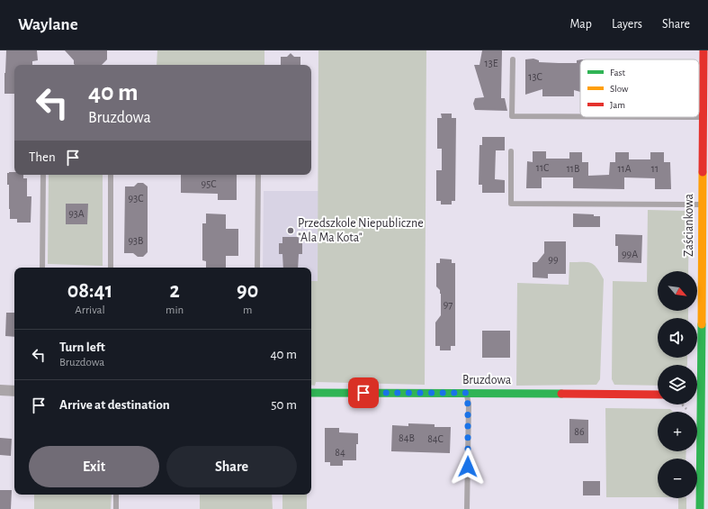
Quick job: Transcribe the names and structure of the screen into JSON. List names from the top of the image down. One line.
{"streets":{"street":["Zaściankowa","Bruzdowa"]},"places":["Przedszkole Niepubliczne \"Ala Ma Kota\""],"house_numbers":["13E","13C","11C","11B","11A","11","95C","93C","93A","93B","99A","99","97","86","84B","84C","84"],"legend":["Fast","Slow","Jam"],"north":"bottom right","page":{"header":"Waylane","nav":["Map","Layers","Share"],"turn":["40 m","Bruzdowa"],"then":"Then","eta":["08:41","Arrival","2","min","90","m"],"map_buttons":["+","−"],"list":[{"name":"Turn left","note":"Bruzdowa","value":"40 m"},{"name":"Arrive at destination","value":"50 m"}],"buttons":["Exit","Share"]}}
